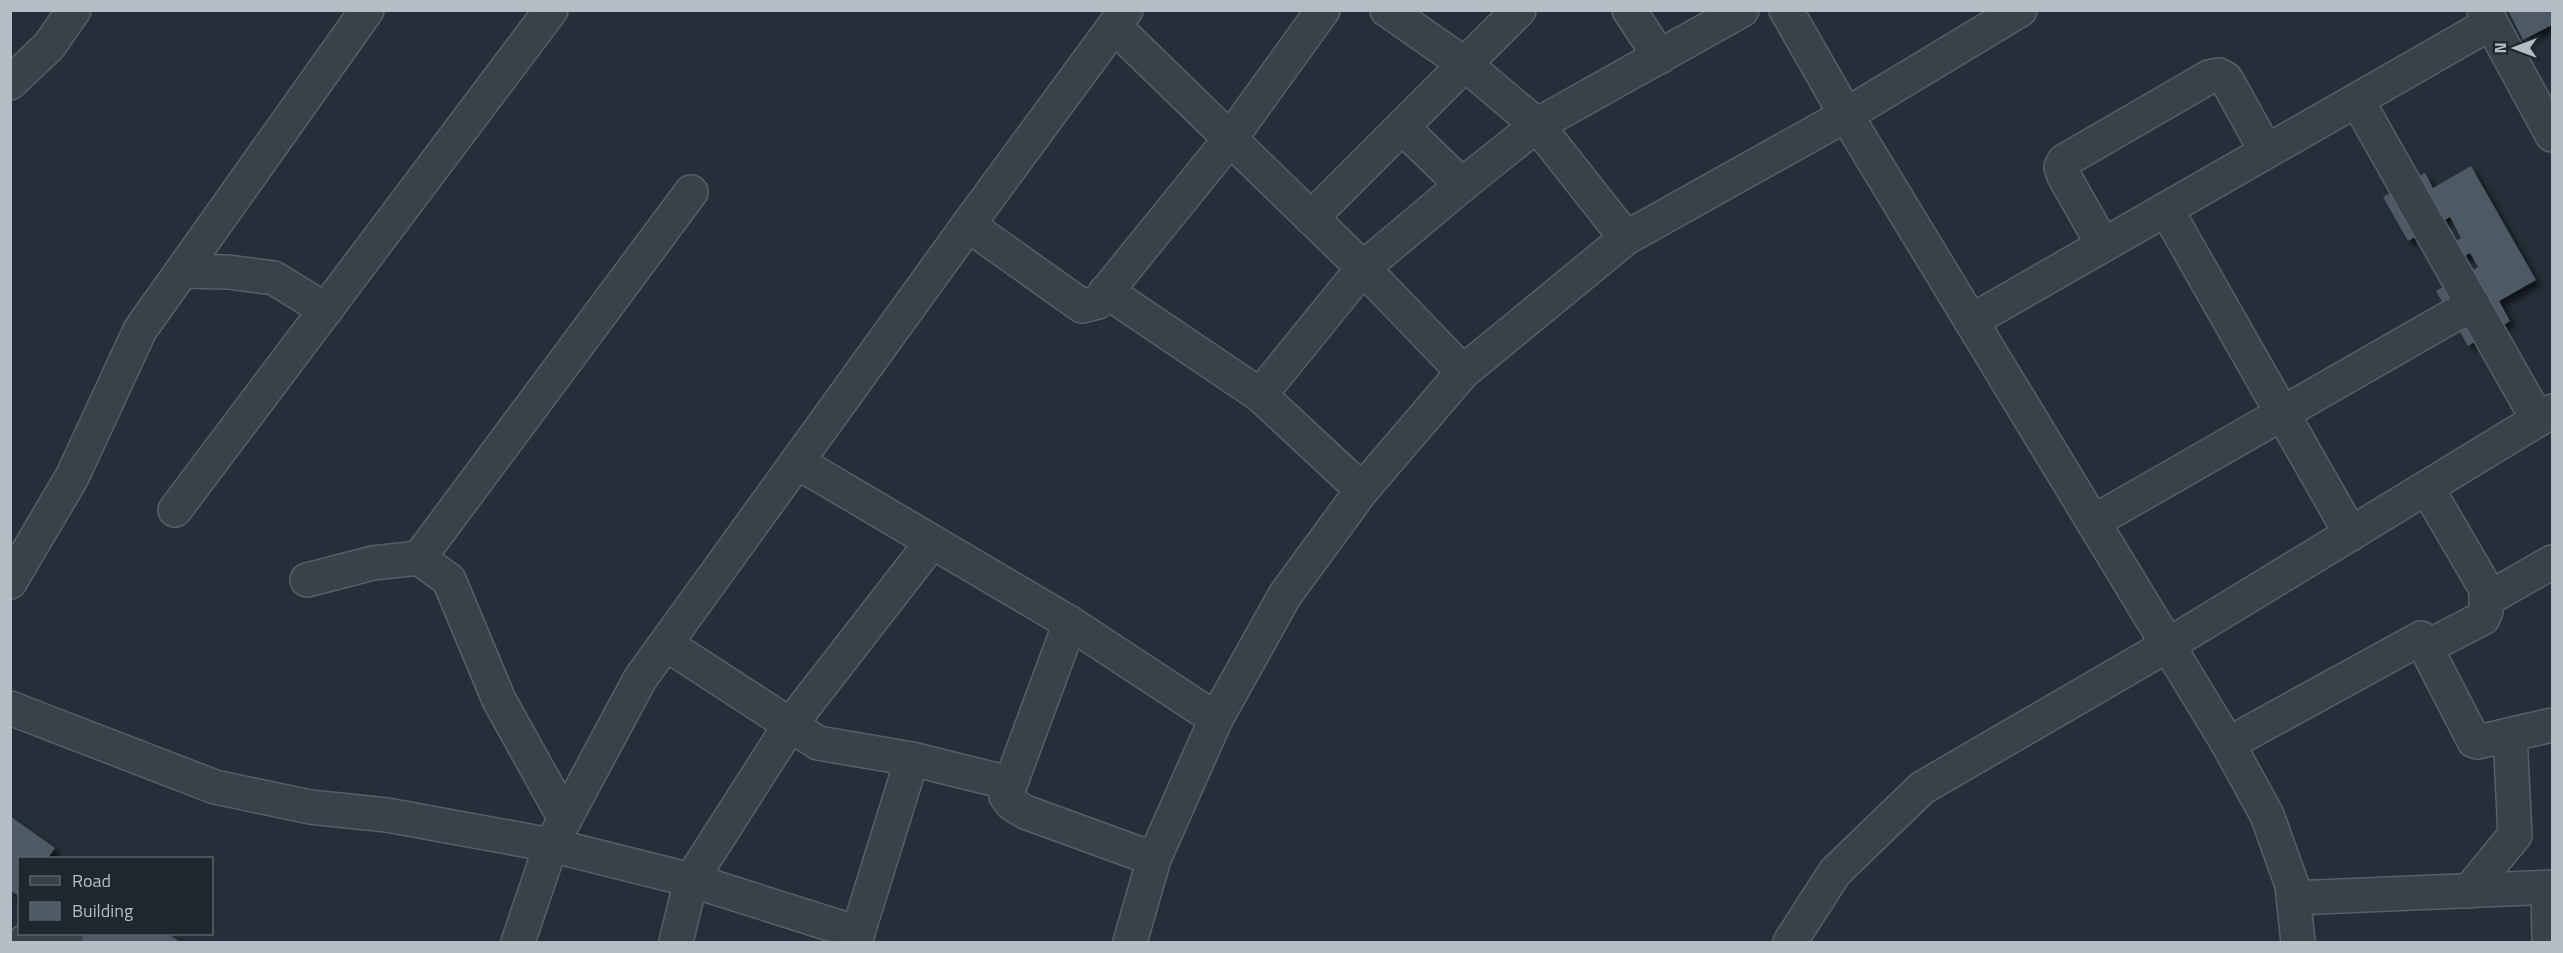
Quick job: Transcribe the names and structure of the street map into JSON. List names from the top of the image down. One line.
{"legend":["Road","Building"],"north":"left"}
